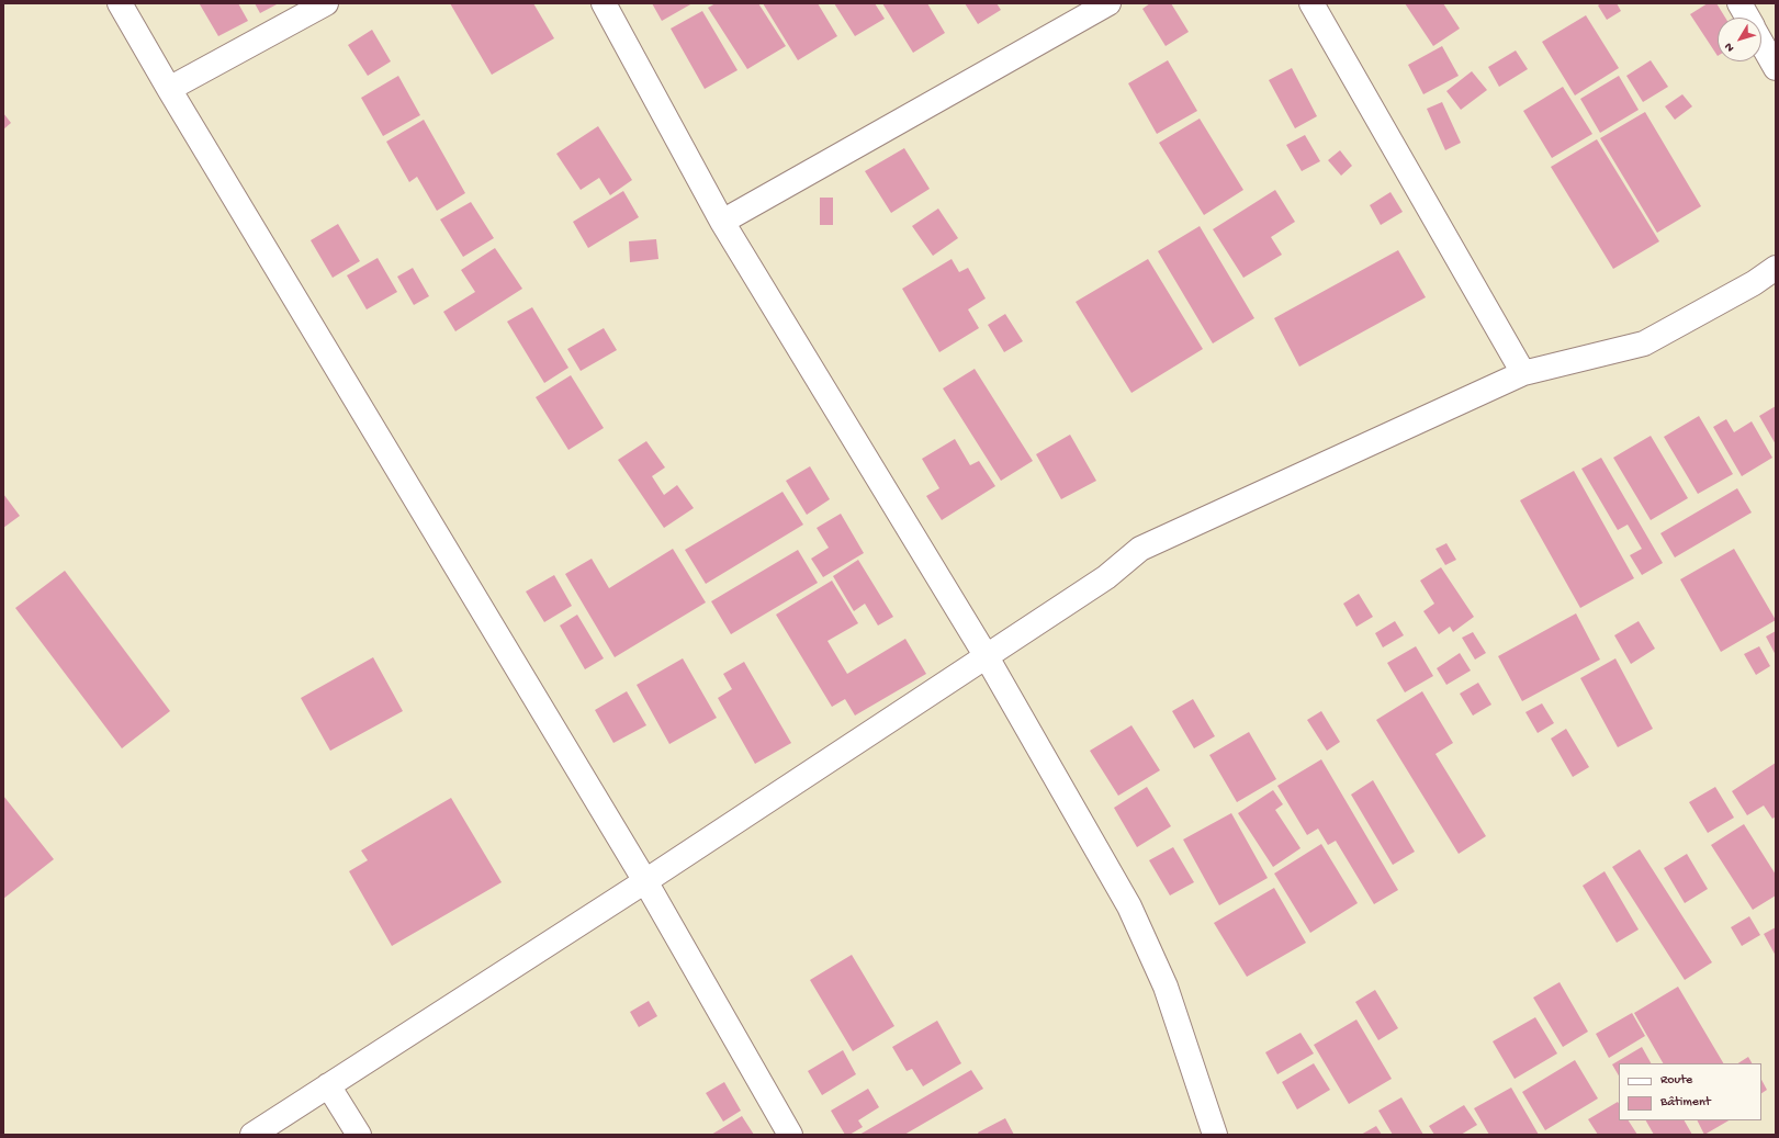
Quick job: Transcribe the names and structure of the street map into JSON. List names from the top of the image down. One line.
{"legend":["Route","Bâtiment"],"north":"bottom left"}
